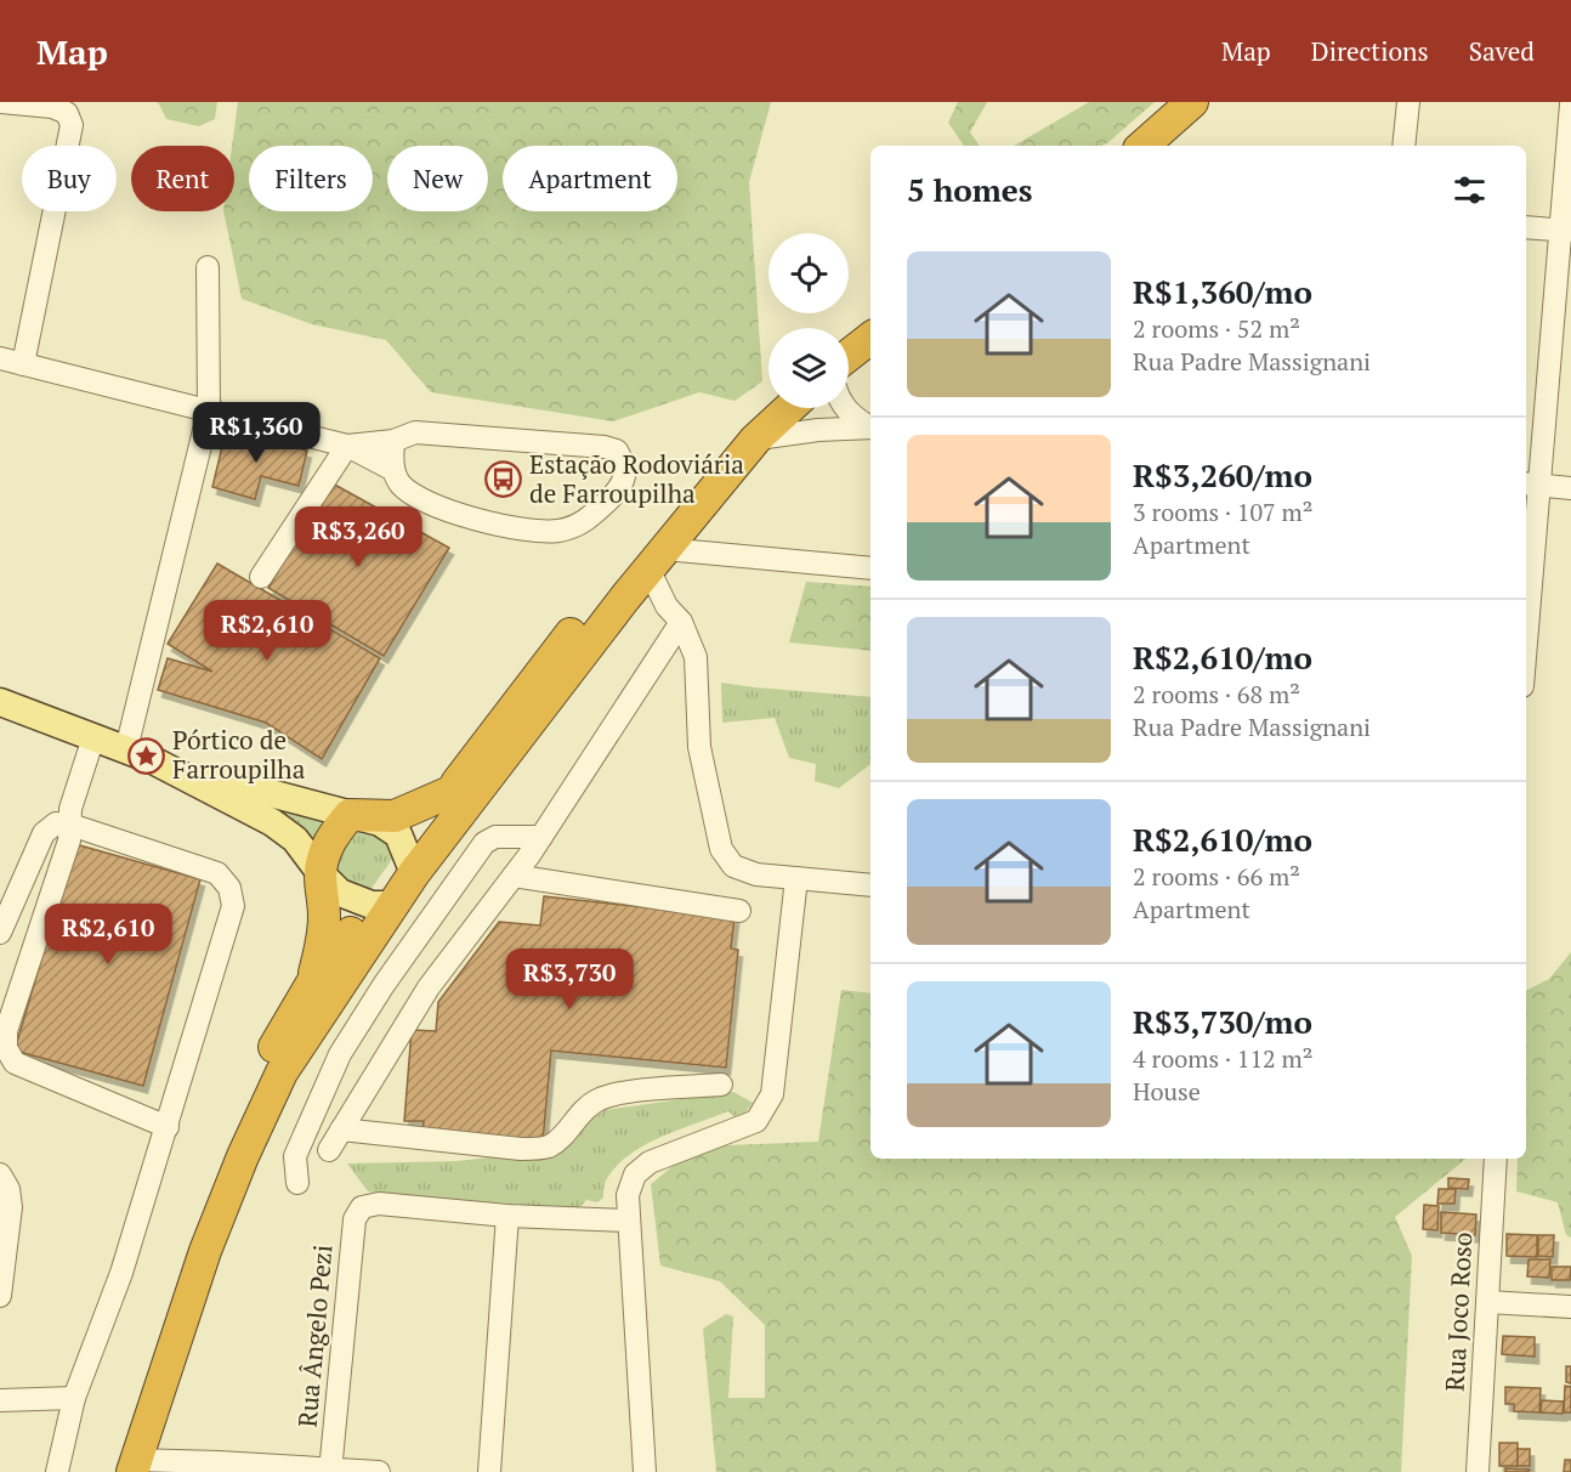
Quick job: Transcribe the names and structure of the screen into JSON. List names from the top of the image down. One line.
{"streets":{"street":["Rua Joco Roso","Rua Ângelo Pezi"]},"places":{"bus stop":["Estação Rodoviária de Farroupilha"],"place":["Pórtico de Farroupilha"]},"page":{"header":"Map","nav":["Map","Directions","Saved"],"chip":["Buy","Rent","Filters","New","Apartment"],"heading":"5 homes","list":[{"name":"R$1,360/mo","note":"2 rooms · 52 m² · Rua Padre Massignani"},{"name":"R$3,260/mo","note":"3 rooms · 107 m² · Apartment"},{"name":"R$2,610/mo","note":"2 rooms · 68 m² · Rua Padre Massignani"},{"name":"R$2,610/mo","note":"2 rooms · 66 m² · Apartment"},{"name":"R$3,730/mo","note":"4 rooms · 112 m² · House"}],"price":["R$1,360","R$3,260","R$2,610","R$2,610","R$3,730"]}}
